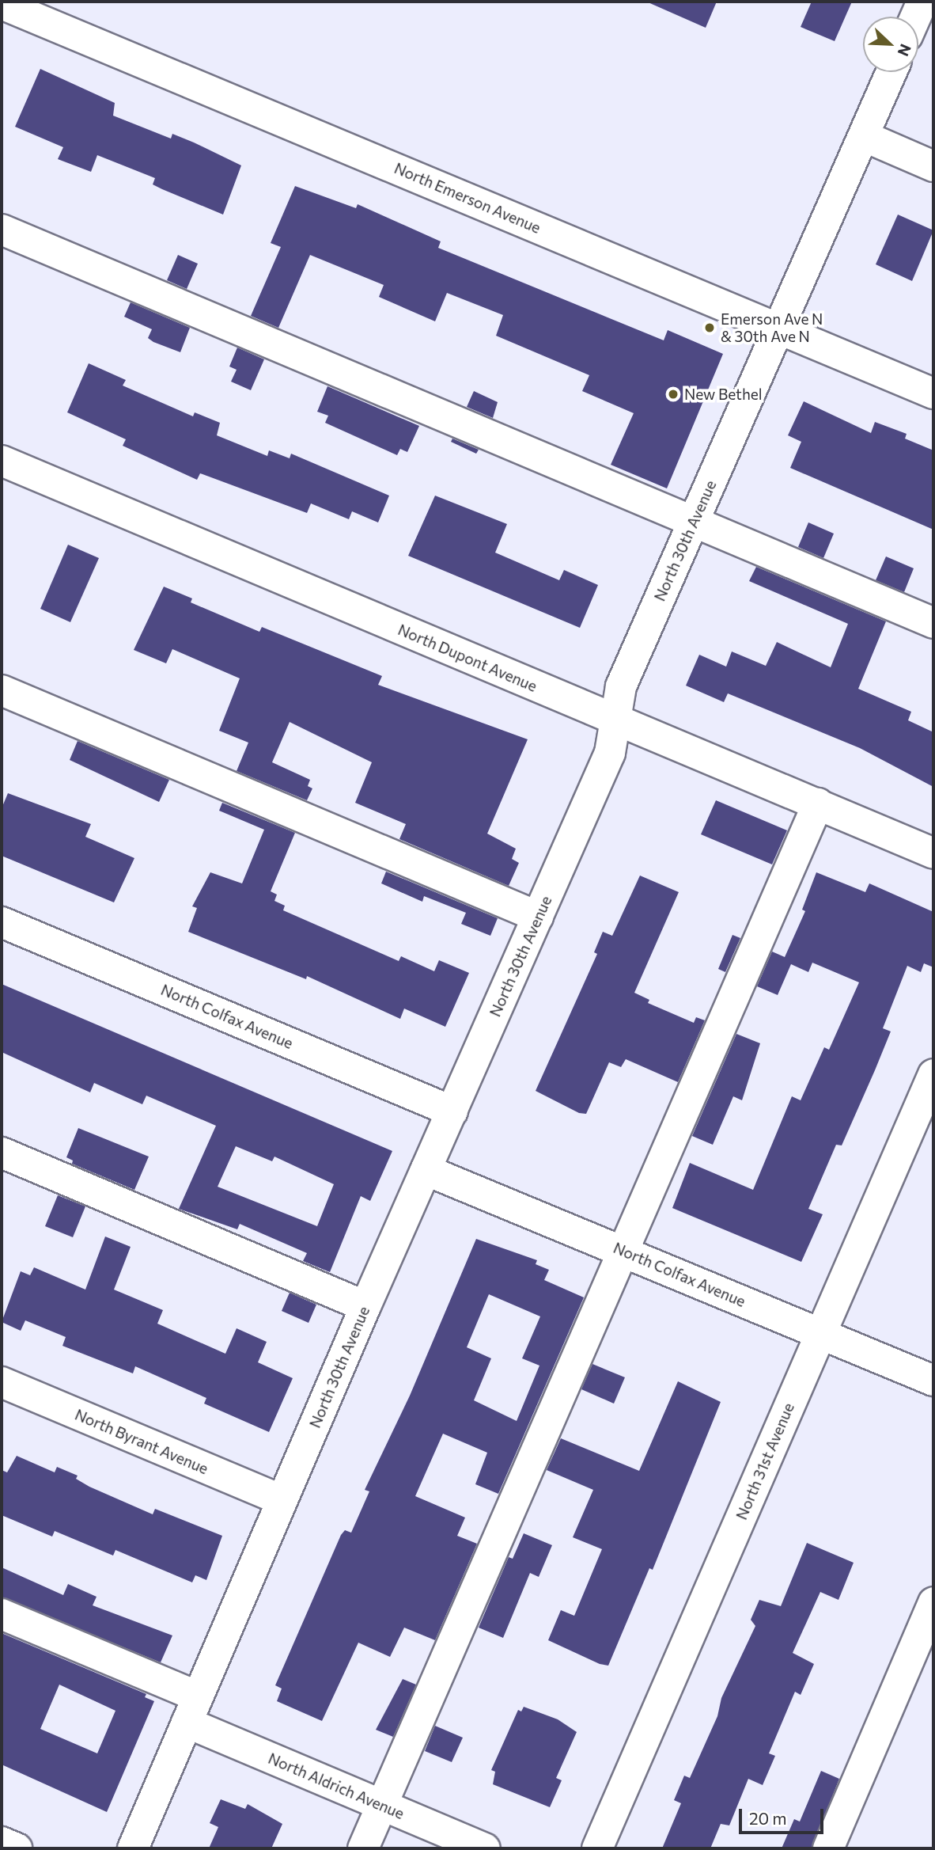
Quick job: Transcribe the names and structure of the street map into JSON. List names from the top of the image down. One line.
{"streets":{"street":["North Emerson Avenue","North 30th Avenue","North Dupont Avenue","North Colfax Avenue","North Byrant Avenue","North 31st Avenue","North Aldrich Avenue"]},"crossings":[["North Emerson Avenue","North 30th Avenue"],["North 30th Avenue","North Dupont Avenue"],["North 30th Avenue","North Colfax Avenue"],["North 30th Avenue","North Byrant Avenue"],["North 30th Avenue","North Aldrich Avenue"],["North Colfax Avenue","North 31st Avenue"]],"places":["Emerson Ave N & 30th Ave N","New Bethel"],"scale_bar":"20 m","north":"bottom right"}
